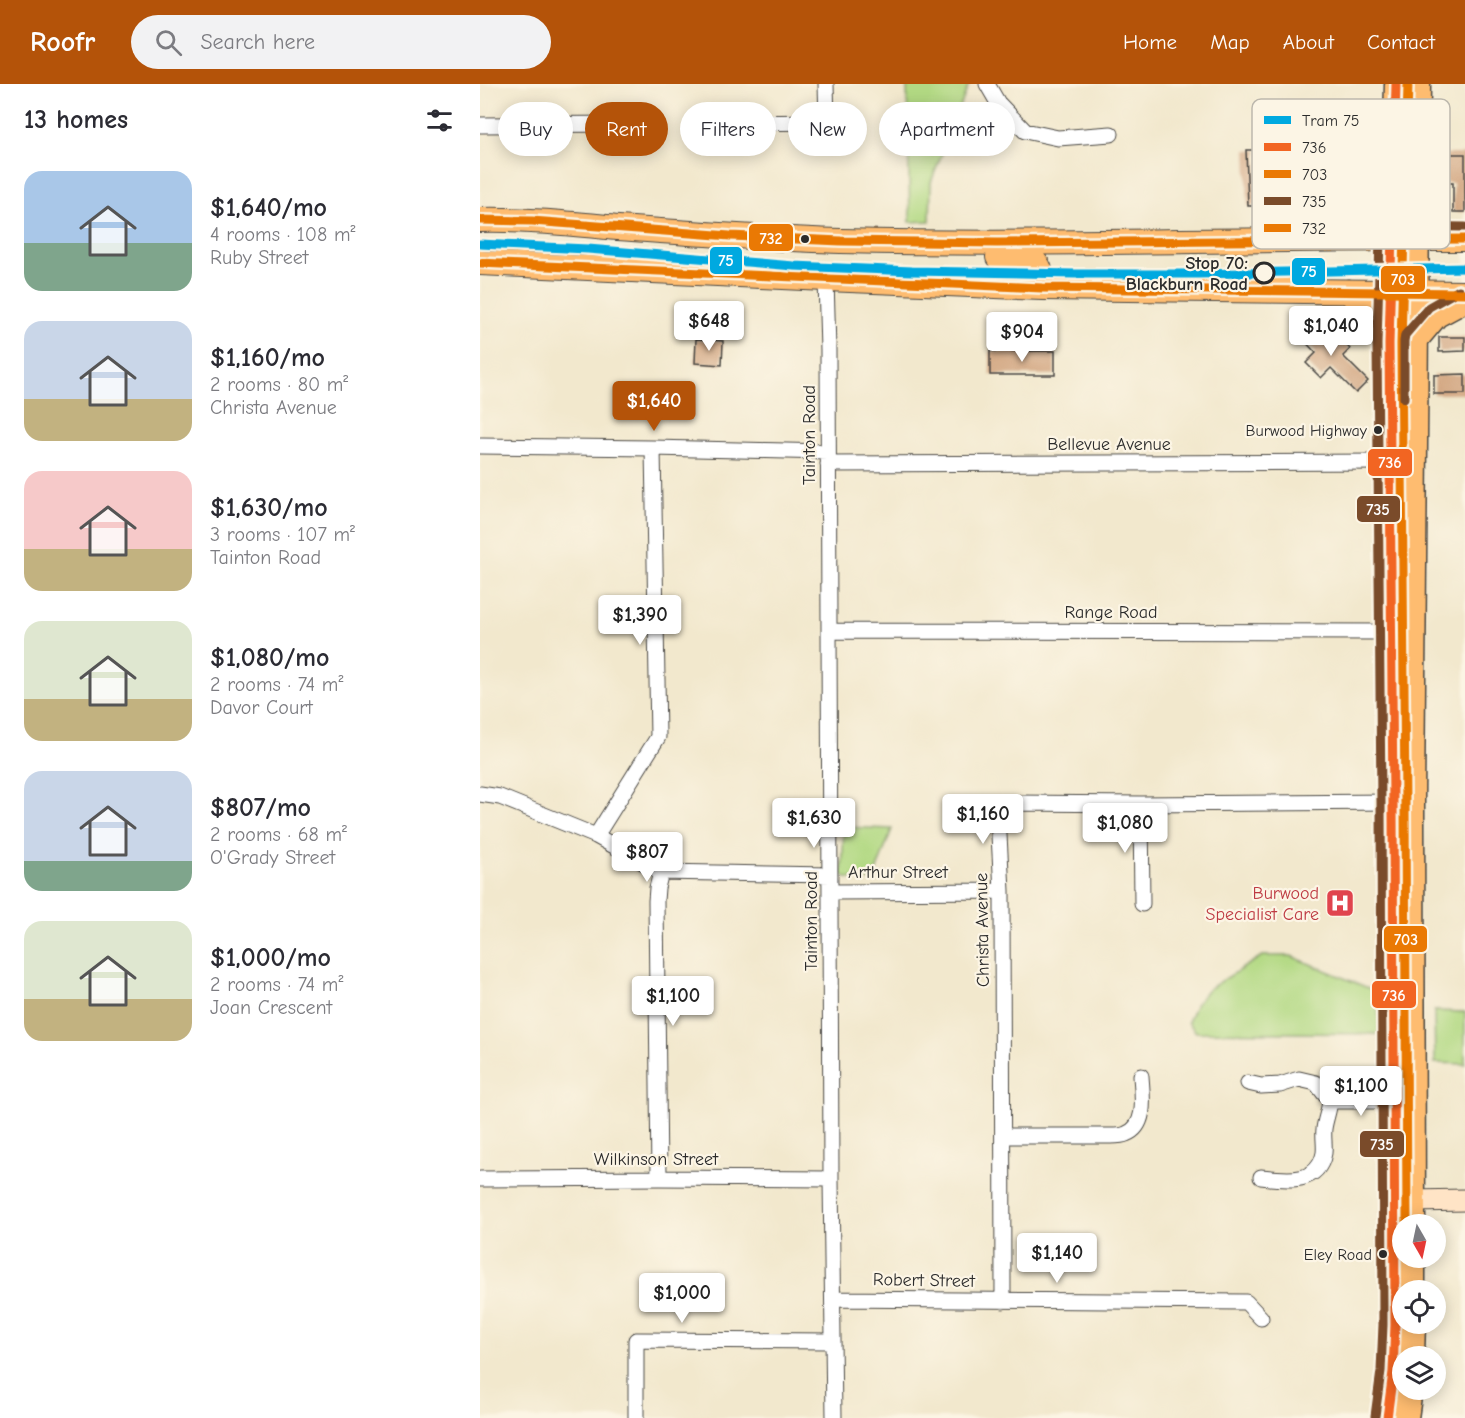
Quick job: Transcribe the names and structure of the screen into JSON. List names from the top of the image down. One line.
{"streets":{"street":["Tainton Road","Bellevue Avenue","Range Road","Arthur Street","Christa Avenue","Wilkinson Street","Robert Street"]},"crossings":[["Tainton Road","Bellevue Avenue"],["Tainton Road","Range Road"],["Tainton Road","Arthur Street"],["Tainton Road","Wilkinson Street"],["Tainton Road","Robert Street"],["Arthur Street","Christa Avenue"],["Christa Avenue","Robert Street"]],"places":{"other":["Stop 70: Blackburn Road","Burwood Highway","Eley Road"],"hospital":["Burwood Specialist Care"]},"lines":["transit line 736","transit line 703","transit line 732","transit line 735","tram line 75"],"legend":["Tram 75","736","703","735","732"],"north":"bottom","page":{"header":"Roofr","search":"Search here","nav":["Home","Map","About","Contact"],"heading":"13 homes","chip":["Buy","Rent","Filters","New","Apartment"],"list":[{"name":"$1,640/mo","note":"4 rooms · 108 m² · Ruby Street"},{"name":"$1,160/mo","note":"2 rooms · 80 m² · Christa Avenue"},{"name":"$1,630/mo","note":"3 rooms · 107 m² · Tainton Road"},{"name":"$1,080/mo","note":"2 rooms · 74 m² · Davor Court"},{"name":"$807/mo","note":"2 rooms · 68 m² · O'Grady Street"},{"name":"$1,000/mo","note":"2 rooms · 74 m² · Joan Crescent"}],"price":["$648","$1,040","$904","$1,640","$1,390","$1,160","$1,630","$1,080","$807","$1,100","$1,100","$1,140","$1,000"]}}
